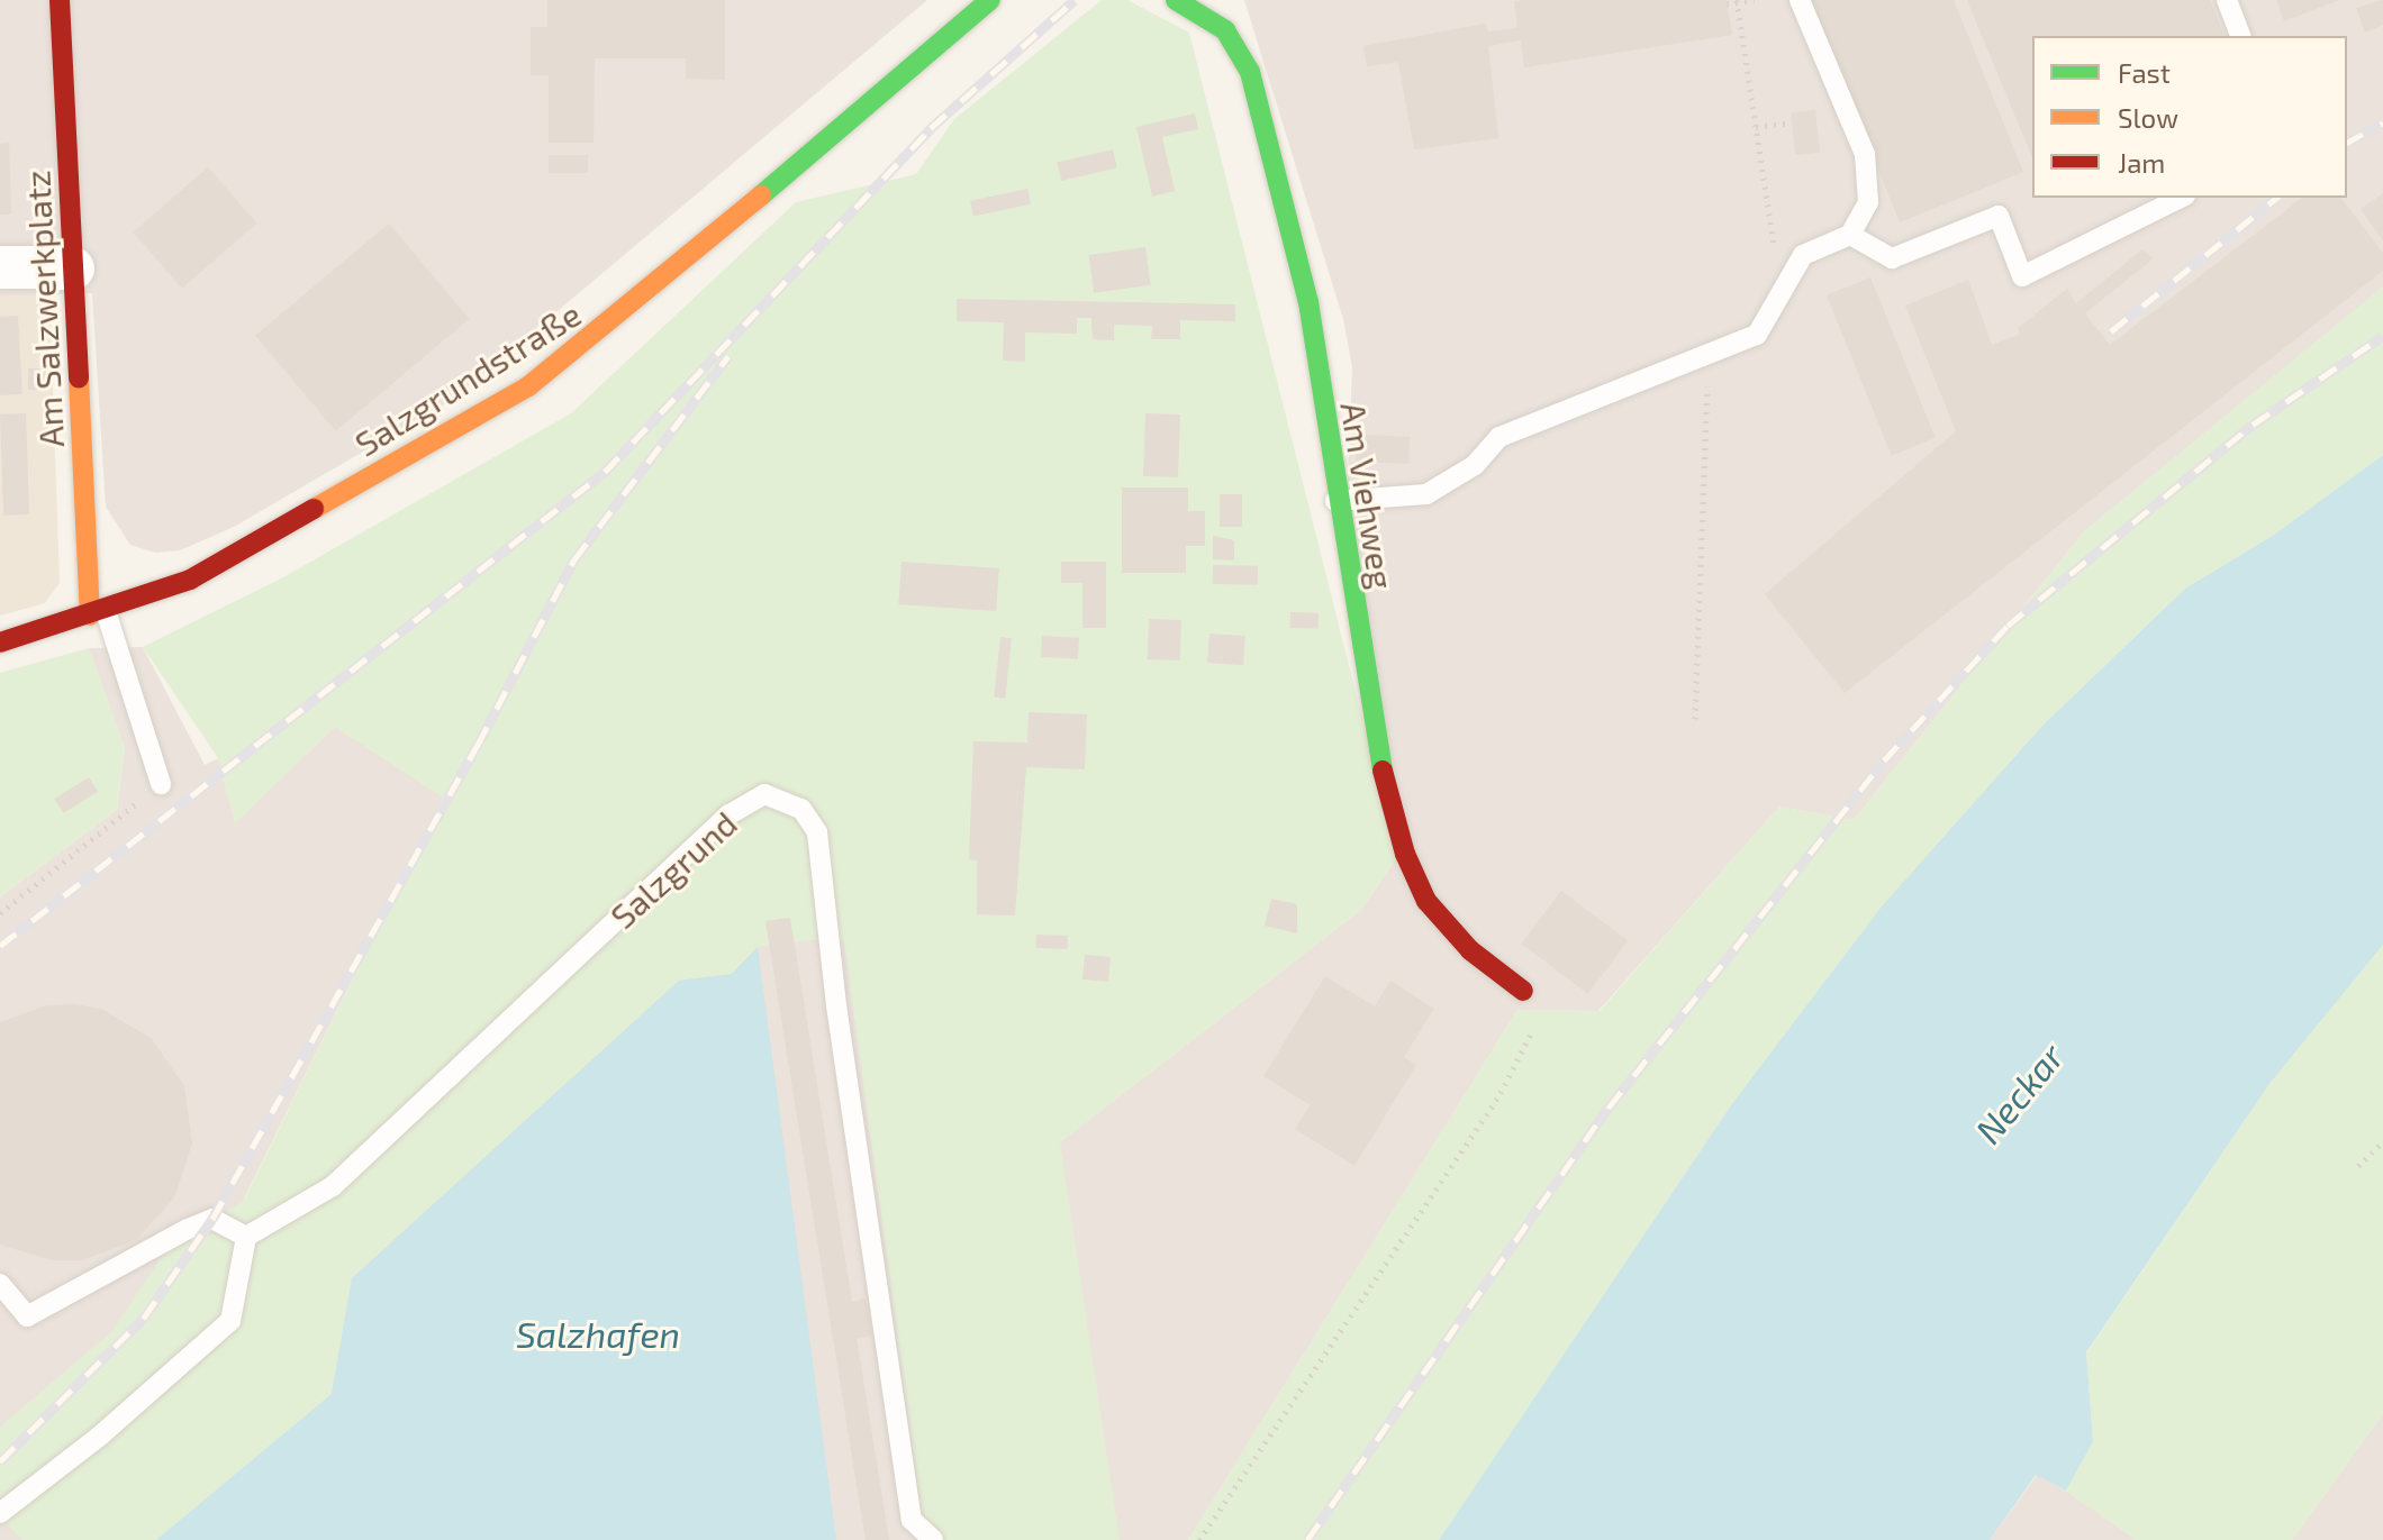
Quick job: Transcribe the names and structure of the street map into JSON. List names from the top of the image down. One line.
{"streets":{"street":["Am Salzwerkplatz","Salzgrundstraße","Am Viehweg"],"lane":["Salzgrund"]},"crossings":[["Am Salzwerkplatz","Salzgrundstraße"]],"water":["Neckar","Salzhafen"],"legend":["Fast","Slow","Jam"]}
